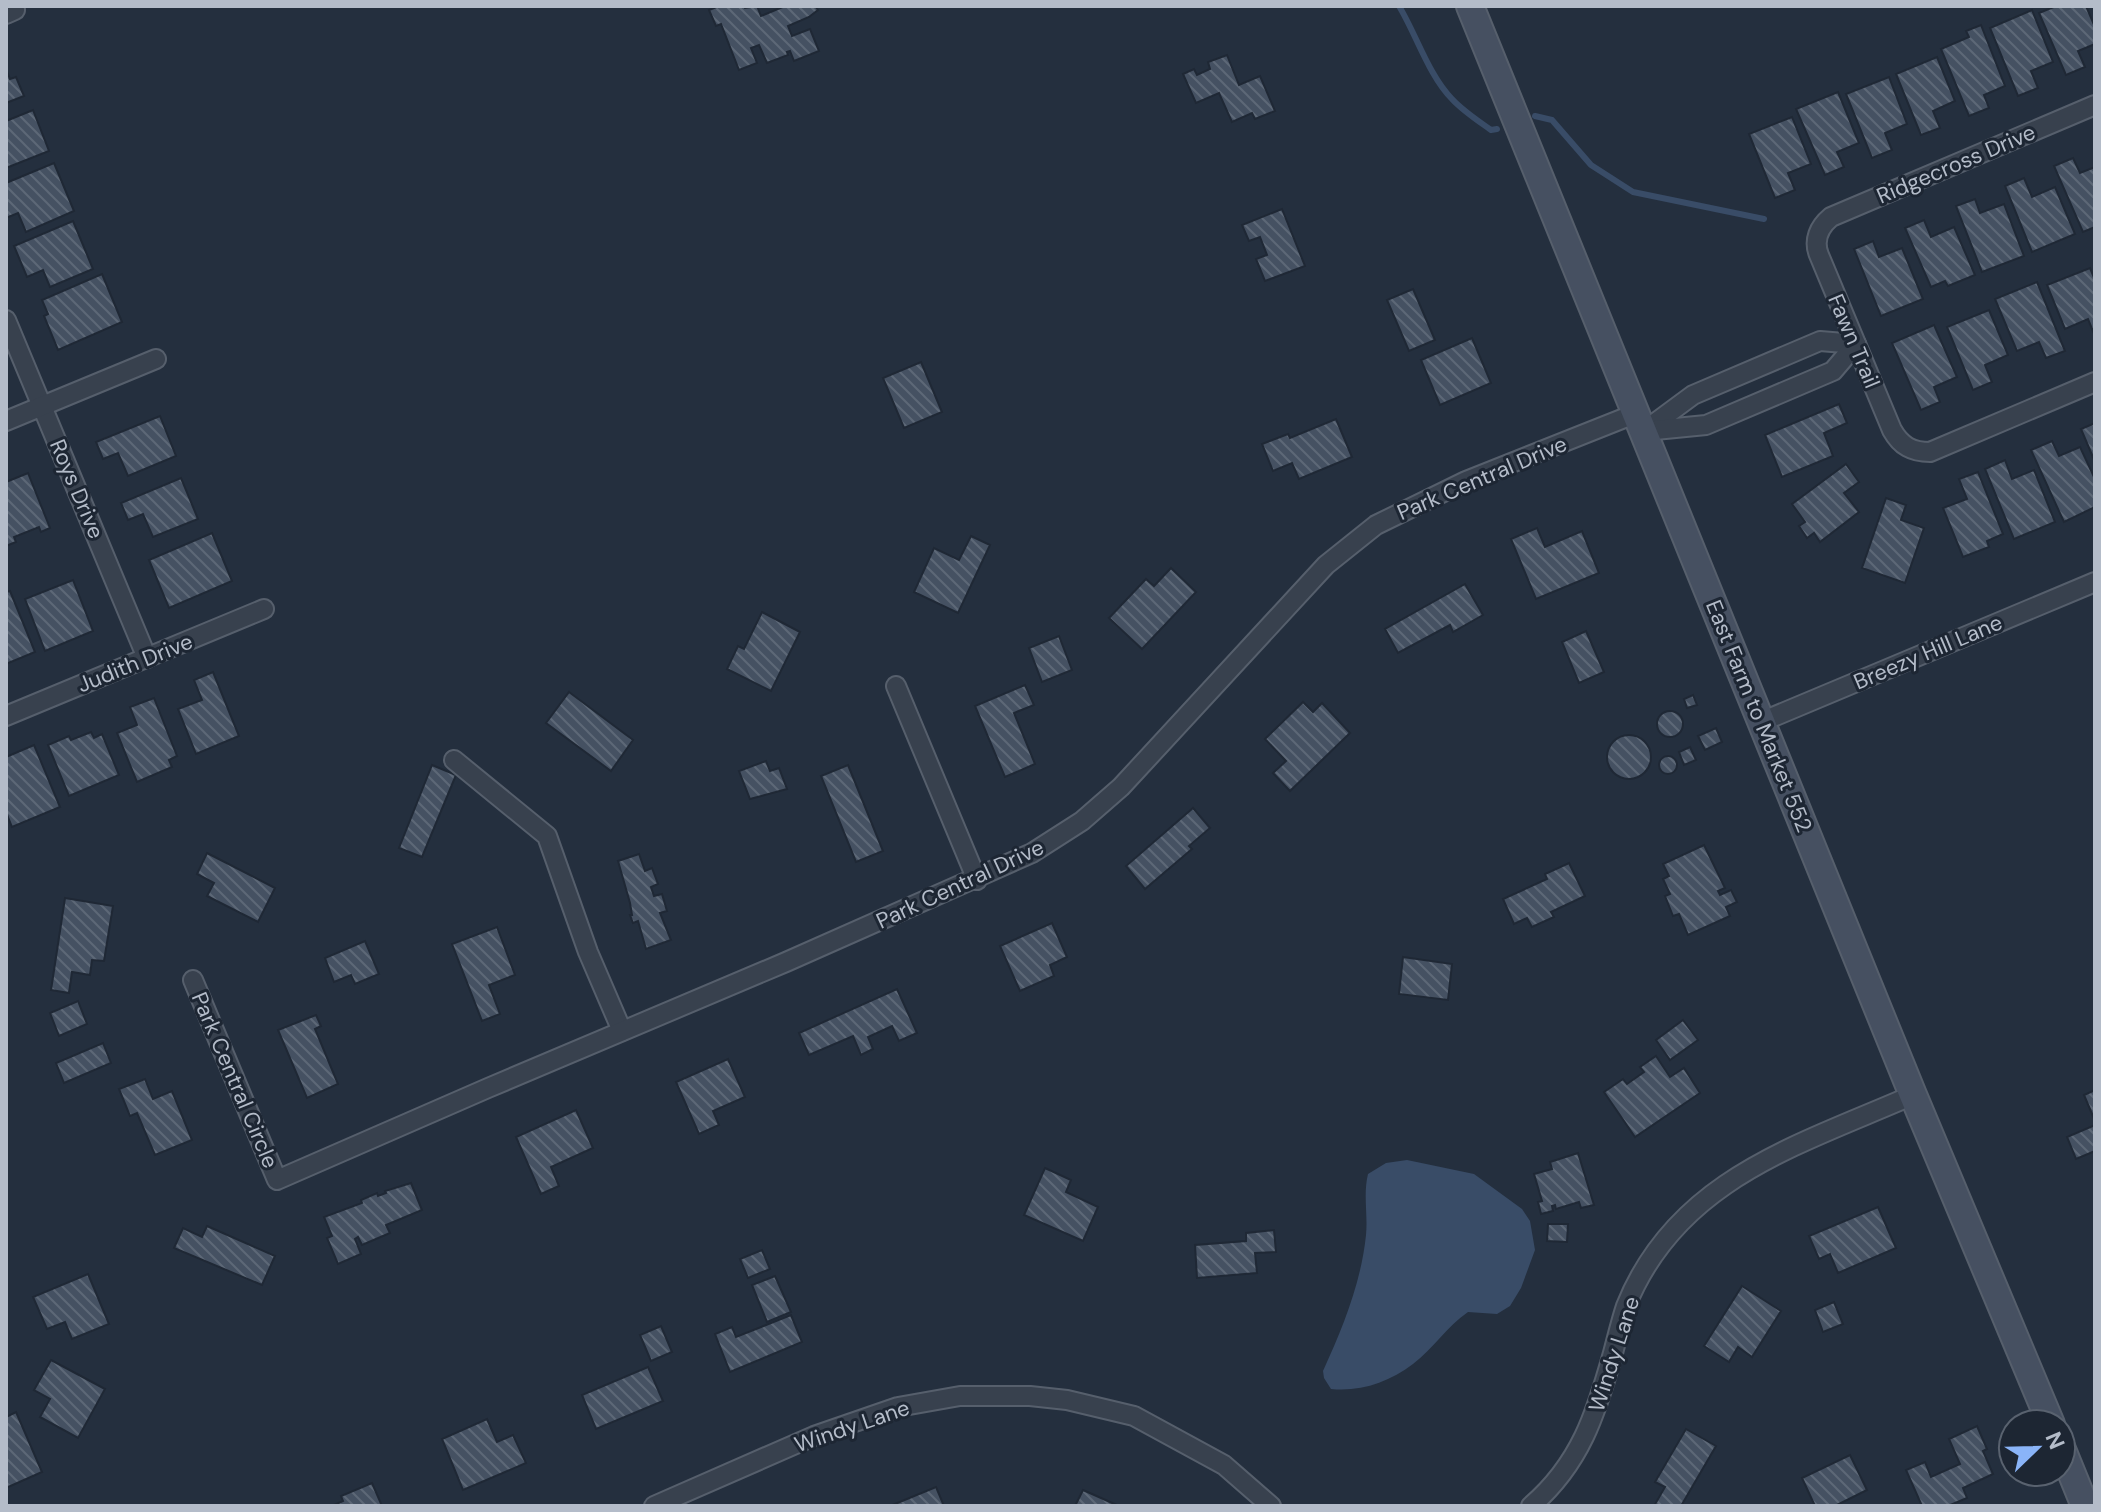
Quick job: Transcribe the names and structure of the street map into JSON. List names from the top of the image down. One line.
{"streets":{"main road":["East Farm to Market 552"],"street":["Ridgecross Drive","Fawn Trail","Park Central Drive","Roys Drive","Breezy Hill Lane","Judith Drive","Park Central Circle","Windy Lane"]},"crossings":[["Ridgecross Drive","Fawn Trail"],["Park Central Drive","East Farm to Market 552"],["Park Central Drive","Park Central Circle"],["Roys Drive","Judith Drive"],["Breezy Hill Lane","East Farm to Market 552"],["East Farm to Market 552","Windy Lane"]],"north":"top right"}
